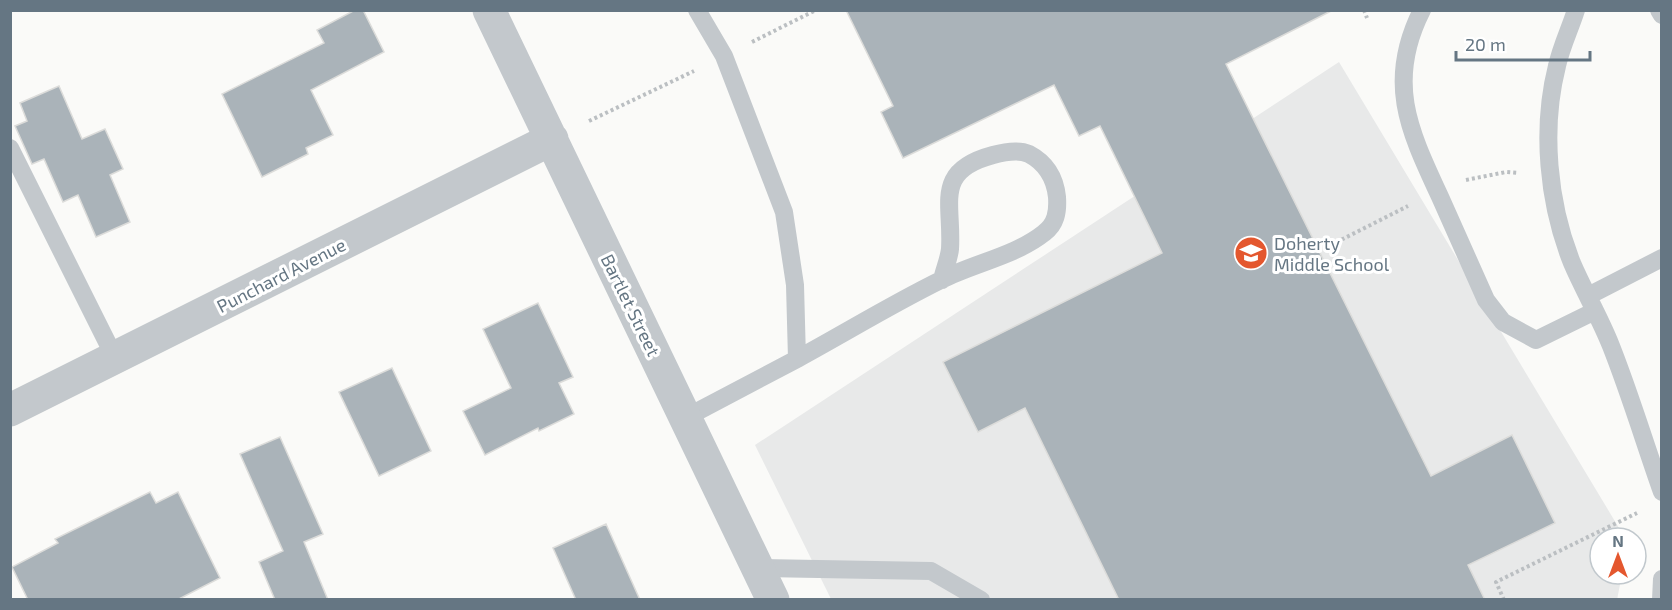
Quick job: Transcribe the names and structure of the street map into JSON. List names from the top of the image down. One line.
{"streets":{"street":["Punchard Avenue","Bartlet Street"]},"crossings":[["Punchard Avenue","Bartlet Street"]],"places":{"school or university":["Doherty Middle School"]},"scale_bar":"20 m","north":"top"}
